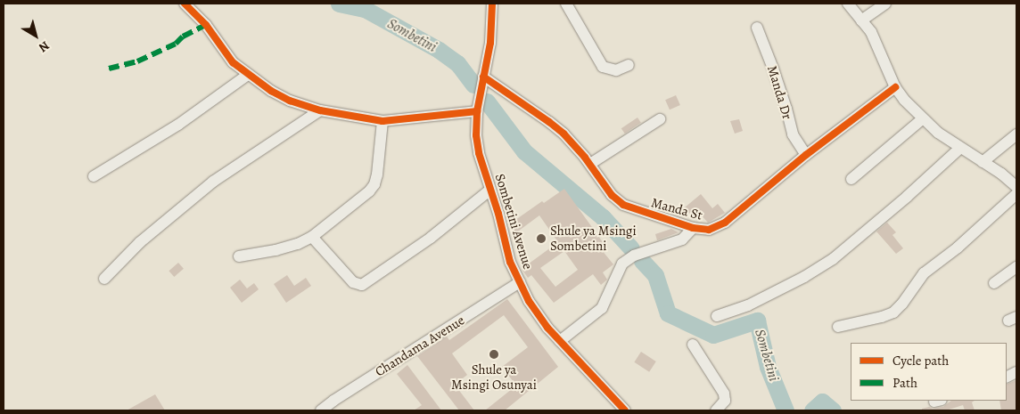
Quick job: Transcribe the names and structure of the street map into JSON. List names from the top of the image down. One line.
{"streets":{"street":["Manda Dr","Manda St","Sombetini Avenue","Chandama Avenue"]},"crossings":[["Manda Dr","Manda St"],["Manda St","Sombetini Avenue"],["Sombetini Avenue","Chandama Avenue"]],"water":["Sombetini"],"places":["Shule ya Msingi Sombetini","Shule ya Msingi Osunyai"],"legend":["Cycle path","Path"],"north":"bottom right"}
